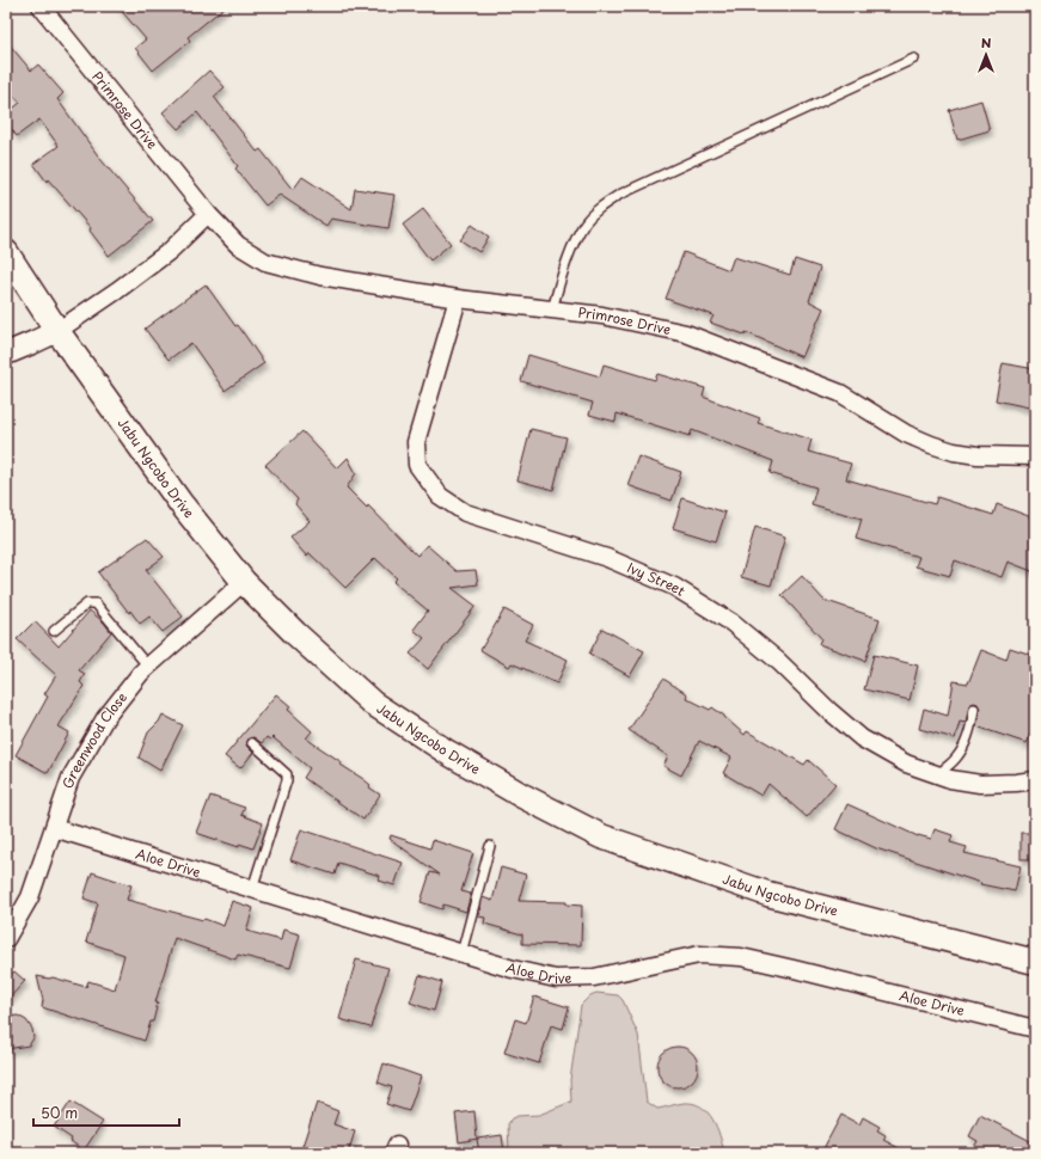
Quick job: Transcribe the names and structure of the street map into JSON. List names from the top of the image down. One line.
{"streets":{"main road":["Jabu Ngcobo Drive"],"street":["Primrose Drive","Ivy Street","Greenwood Close","Aloe Drive"]},"crossings":[["Primrose Drive","Ivy Street"],["Jabu Ngcobo Drive","Greenwood Close"],["Greenwood Close","Aloe Drive"]],"scale_bar":"50 m","north":"top"}
